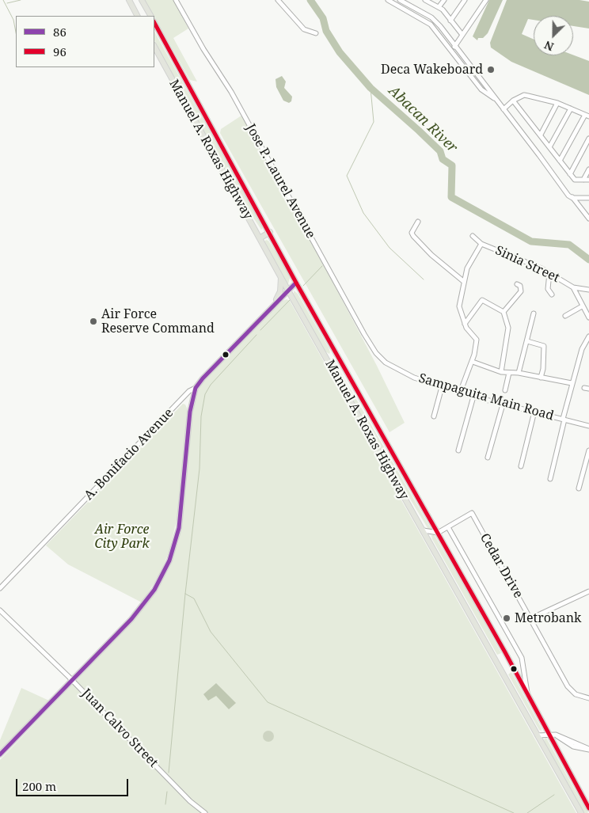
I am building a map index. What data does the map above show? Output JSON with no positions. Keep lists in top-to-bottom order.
{
  "streets": {
    "main road": ["Manuel A. Roxas Highway", "A. Bonifacio Avenue"],
    "street": [
      "Jose P. Laurel Avenue",
      "Sinia Street",
      "Sampaguita Main Road",
      "Cedar Drive",
      "Juan Calvo Street"
    ]
  },
  "crossings": [
    ["Manuel A. Roxas Highway", "A. Bonifacio Avenue"],
    ["Jose P. Laurel Avenue", "Sampaguita Main Road"]
  ],
  "water": ["Abacan River"],
  "parks": ["Air Force City Park"],
  "places": ["Deca Wakeboard", "Air Force Reserve Command", "Metrobank"],
  "lines": ["transit line 96", "transit line 86"],
  "legend": ["86", "96"],
  "scale_bar": "200 m",
  "north": "bottom left"
}
